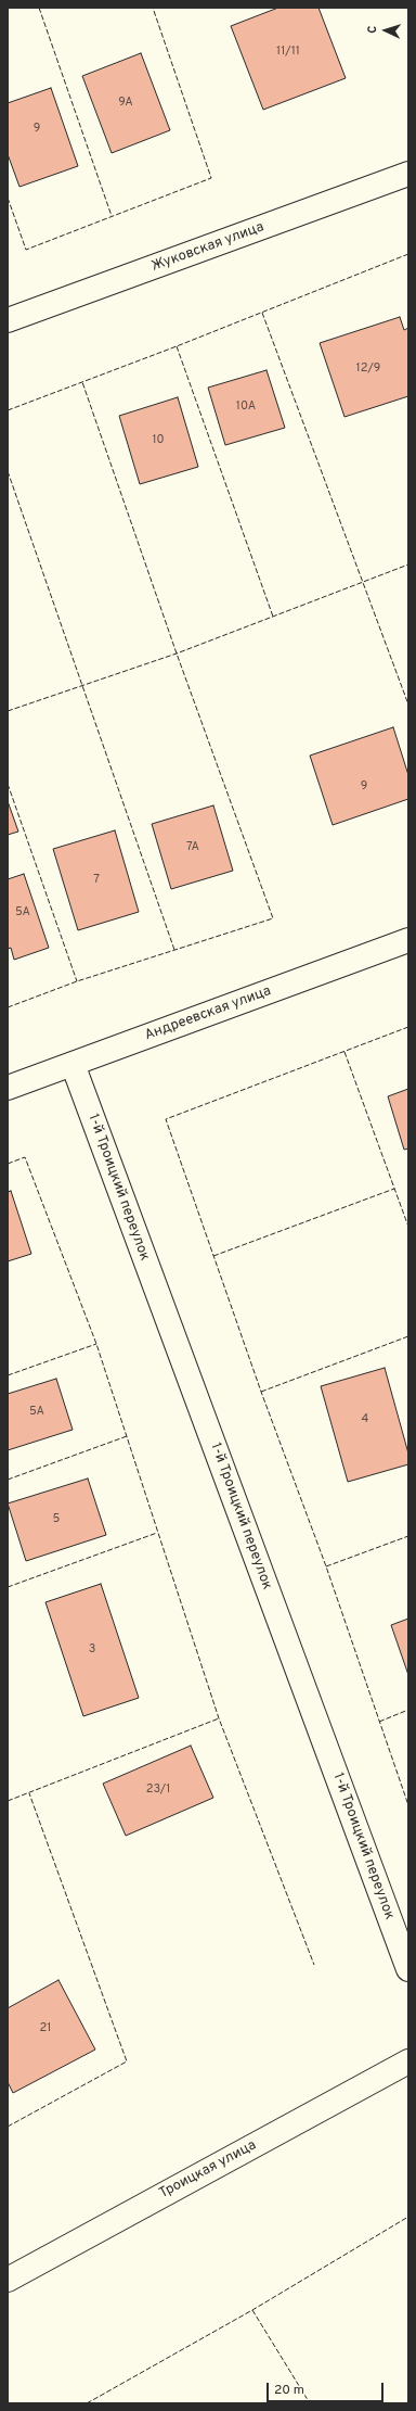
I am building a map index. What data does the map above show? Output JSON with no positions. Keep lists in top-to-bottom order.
{
  "streets": {
    "street": [
      "Жуковская улица",
      "Андреевская улица",
      "1-й Троицкий переулок",
      "Троицкая улица"
    ]
  },
  "crossings": [
    ["Андреевская улица", "1-й Троицкий переулок"]
  ],
  "house_numbers": [
    "11/11",
    "9А",
    "9",
    "12/9",
    "10А",
    "10",
    "9",
    "7А",
    "7",
    "5А",
    "5А",
    "4",
    "5",
    "3",
    "23/1",
    "21"
  ],
  "scale_bar": "20 m",
  "north": "left"
}
